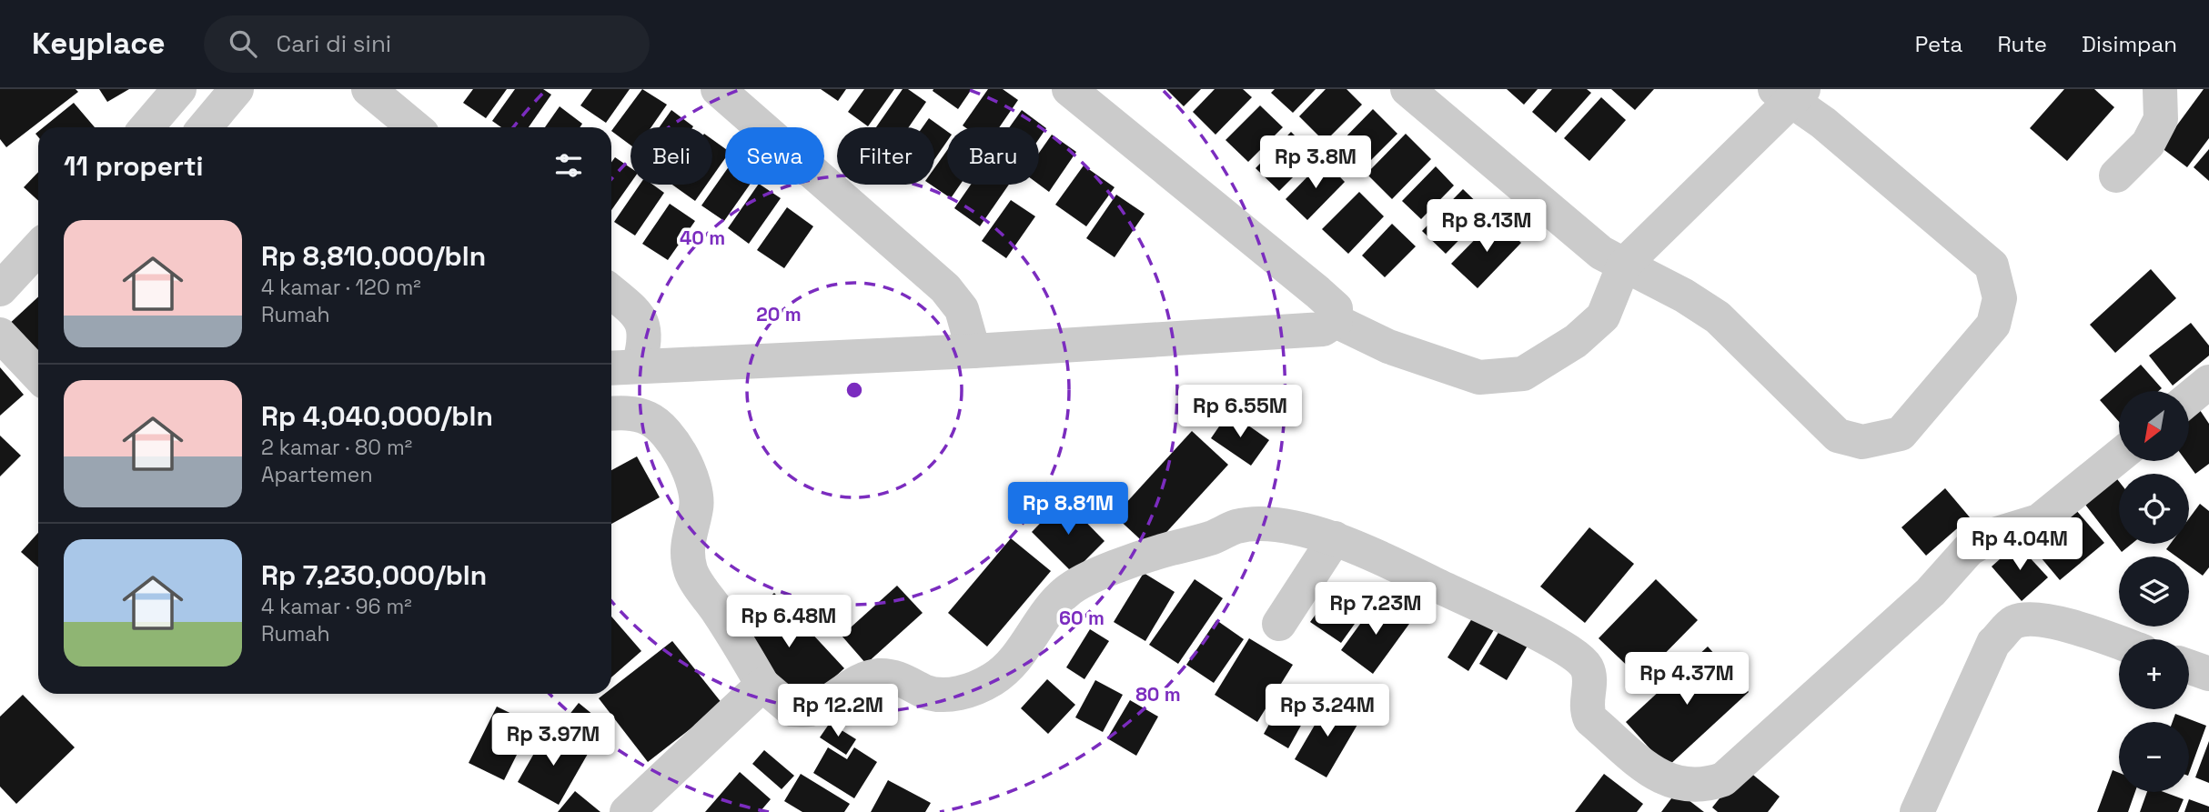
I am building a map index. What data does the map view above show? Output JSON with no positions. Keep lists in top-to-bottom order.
{
  "north": "bottom left",
  "page": {
    "header": "Keyplace",
    "search": "Cari di sini",
    "nav": ["Peta", "Rute", "Disimpan"],
    "chip": [
      "Beli",
      "Sewa",
      "Filter",
      "Baru"
    ],
    "heading": "11 properti",
    "price": [
      "Rp 3.8M",
      "Rp 8.13M",
      "Rp 6.55M",
      "Rp 8.81M",
      "Rp 4.04M",
      "Rp 7.23M",
      "Rp 6.48M",
      "Rp 4.37M",
      "Rp 12.2M",
      "Rp 3.24M",
      "Rp 3.97M"
    ],
    "list": [
      {
        "name": "Rp 8,810,000/bln",
        "note": "4 kamar · 120 m² · Rumah"
      },
      {
        "name": "Rp 4,040,000/bln",
        "note": "2 kamar · 80 m² · Apartemen"
      },
      {
        "name": "Rp 7,230,000/bln",
        "note": "4 kamar · 96 m² · Rumah"
      }
    ],
    "map_buttons": ["+", "−"]
  },
  "rings": [
    "40 m",
    "20 m",
    "60 m",
    "80 m"
  ]
}
